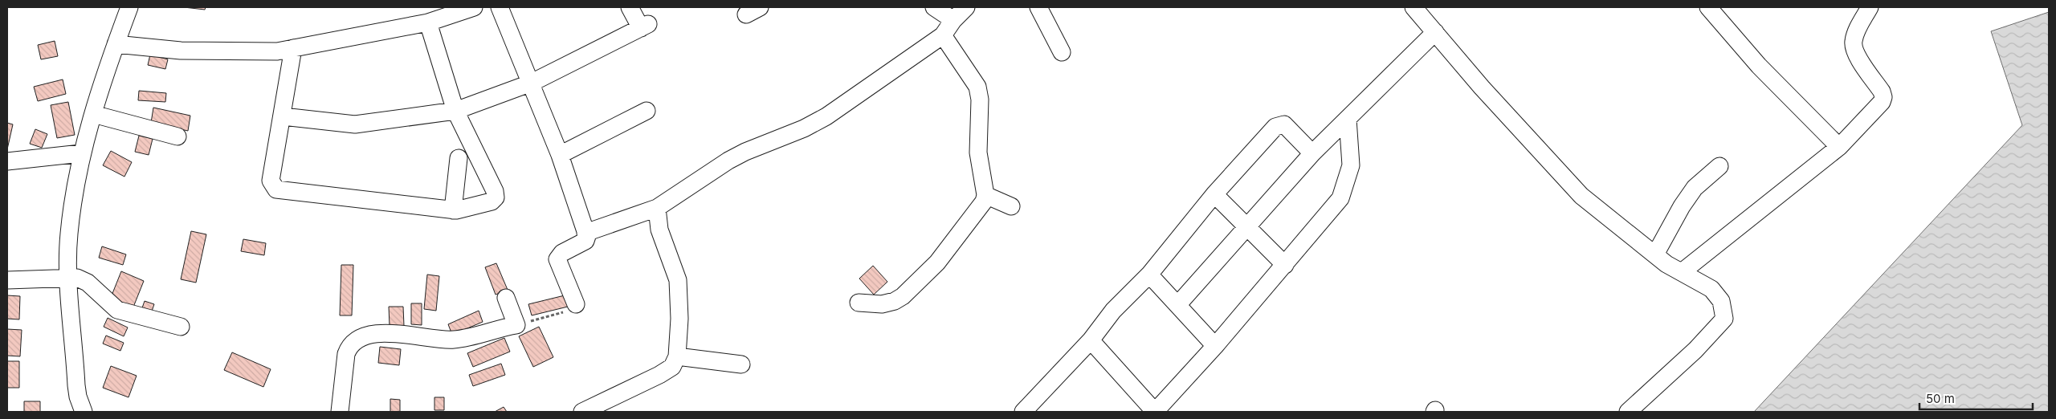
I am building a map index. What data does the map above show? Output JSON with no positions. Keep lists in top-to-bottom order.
{
  "scale_bar": "50 m"
}
